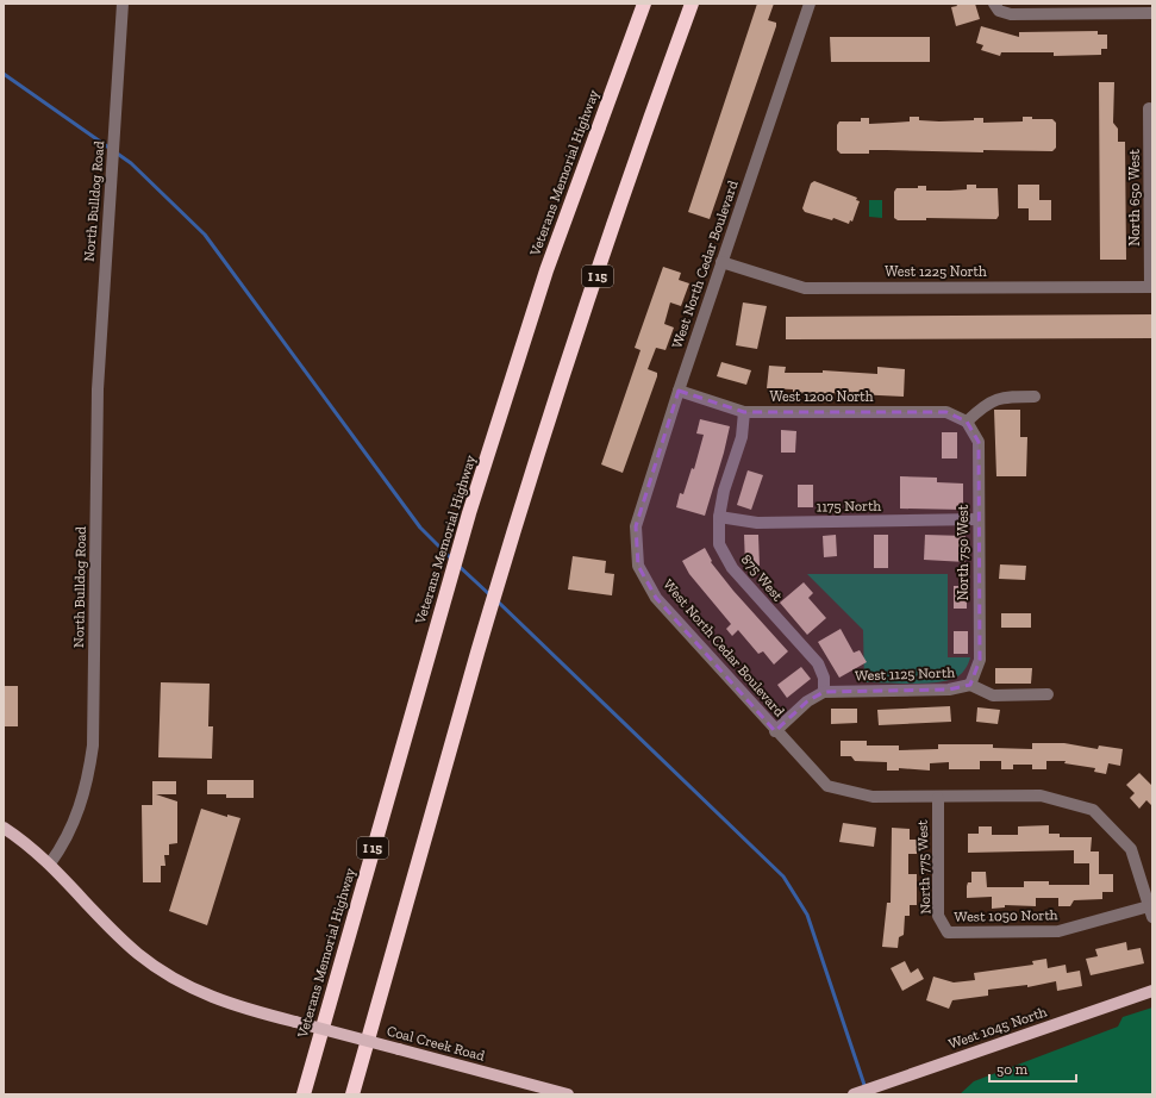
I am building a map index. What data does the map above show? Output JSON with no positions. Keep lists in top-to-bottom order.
{
  "streets": {
    "highway": ["Veterans Memorial Highway", "I 15"],
    "main road": ["West 1045 North", "Coal Creek Road"],
    "street": [
      "North 650 West",
      "North Bulldog Road",
      "West North Cedar Boulevard",
      "West 1225 North",
      "West 1200 North",
      "1175 North",
      "North 750 West",
      "875 West",
      "West 1125 North",
      "North 775 West",
      "West 1050 North"
    ]
  },
  "crossings": [
    ["North 650 West", "West 1225 North"],
    ["North Bulldog Road", "Coal Creek Road"],
    ["West North Cedar Boulevard", "West 1225 North"],
    ["West North Cedar Boulevard", "West 1200 North"],
    ["West North Cedar Boulevard", "North 775 West"],
    ["West North Cedar Boulevard", "West 1050 North"],
    ["West 1200 North", "North 750 West"],
    ["West 1200 North", "875 West"],
    ["1175 North", "North 750 West"],
    ["1175 North", "875 West"],
    ["North 750 West", "West 1125 North"],
    ["875 West", "West 1125 North"],
    ["North 775 West", "West 1050 North"]
  ],
  "scale_bar": "50 m"
}
